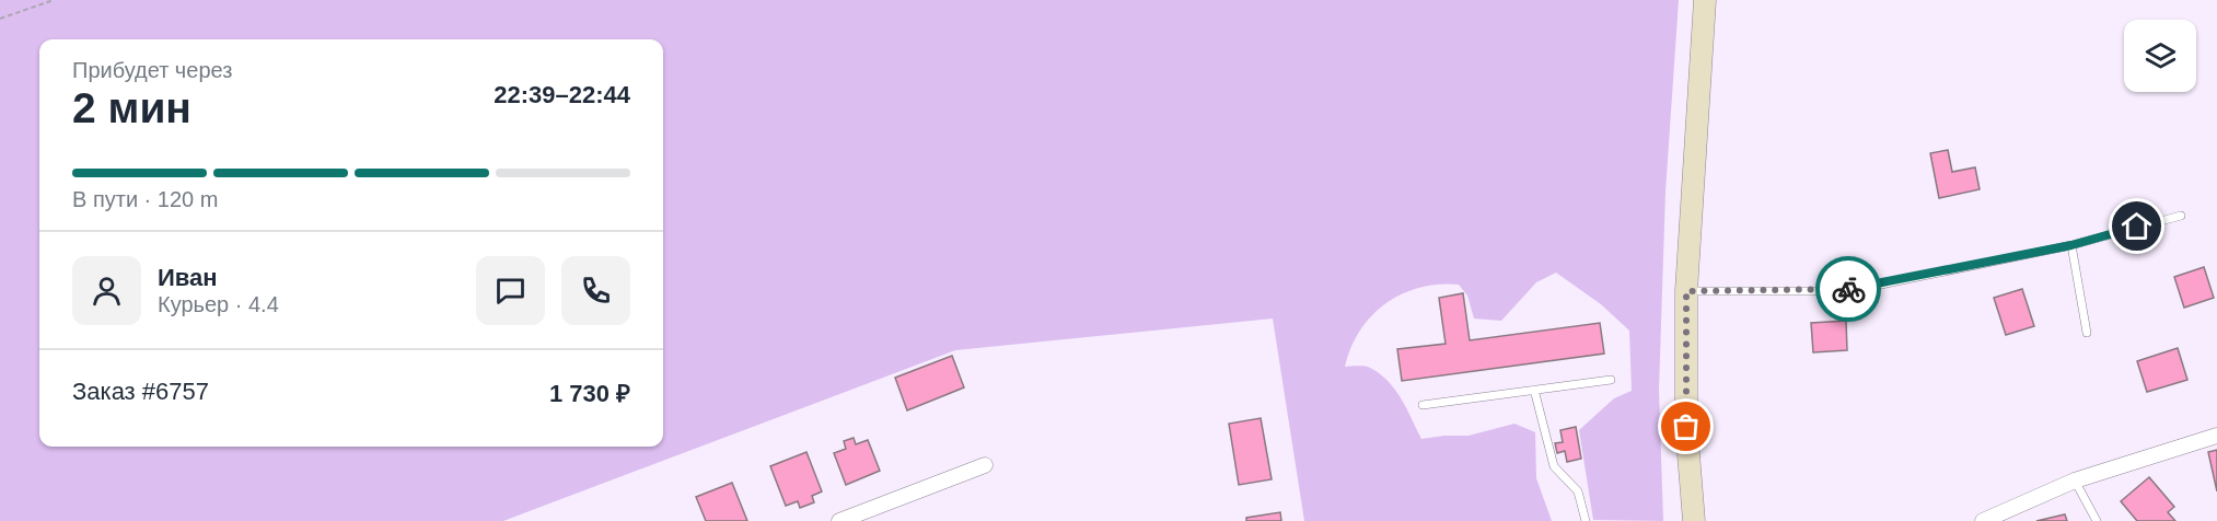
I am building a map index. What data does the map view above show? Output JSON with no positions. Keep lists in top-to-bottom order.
{
  "page": {
    "heading": ["2 мин", "Прибудет через", "22:39–22:44"],
    "panel": [
      "Иван",
      "Курьер · 4.4",
      "Заказ #6757",
      "1 730 ₽"
    ],
    "bar": "В пути · 120 m"
  }
}
